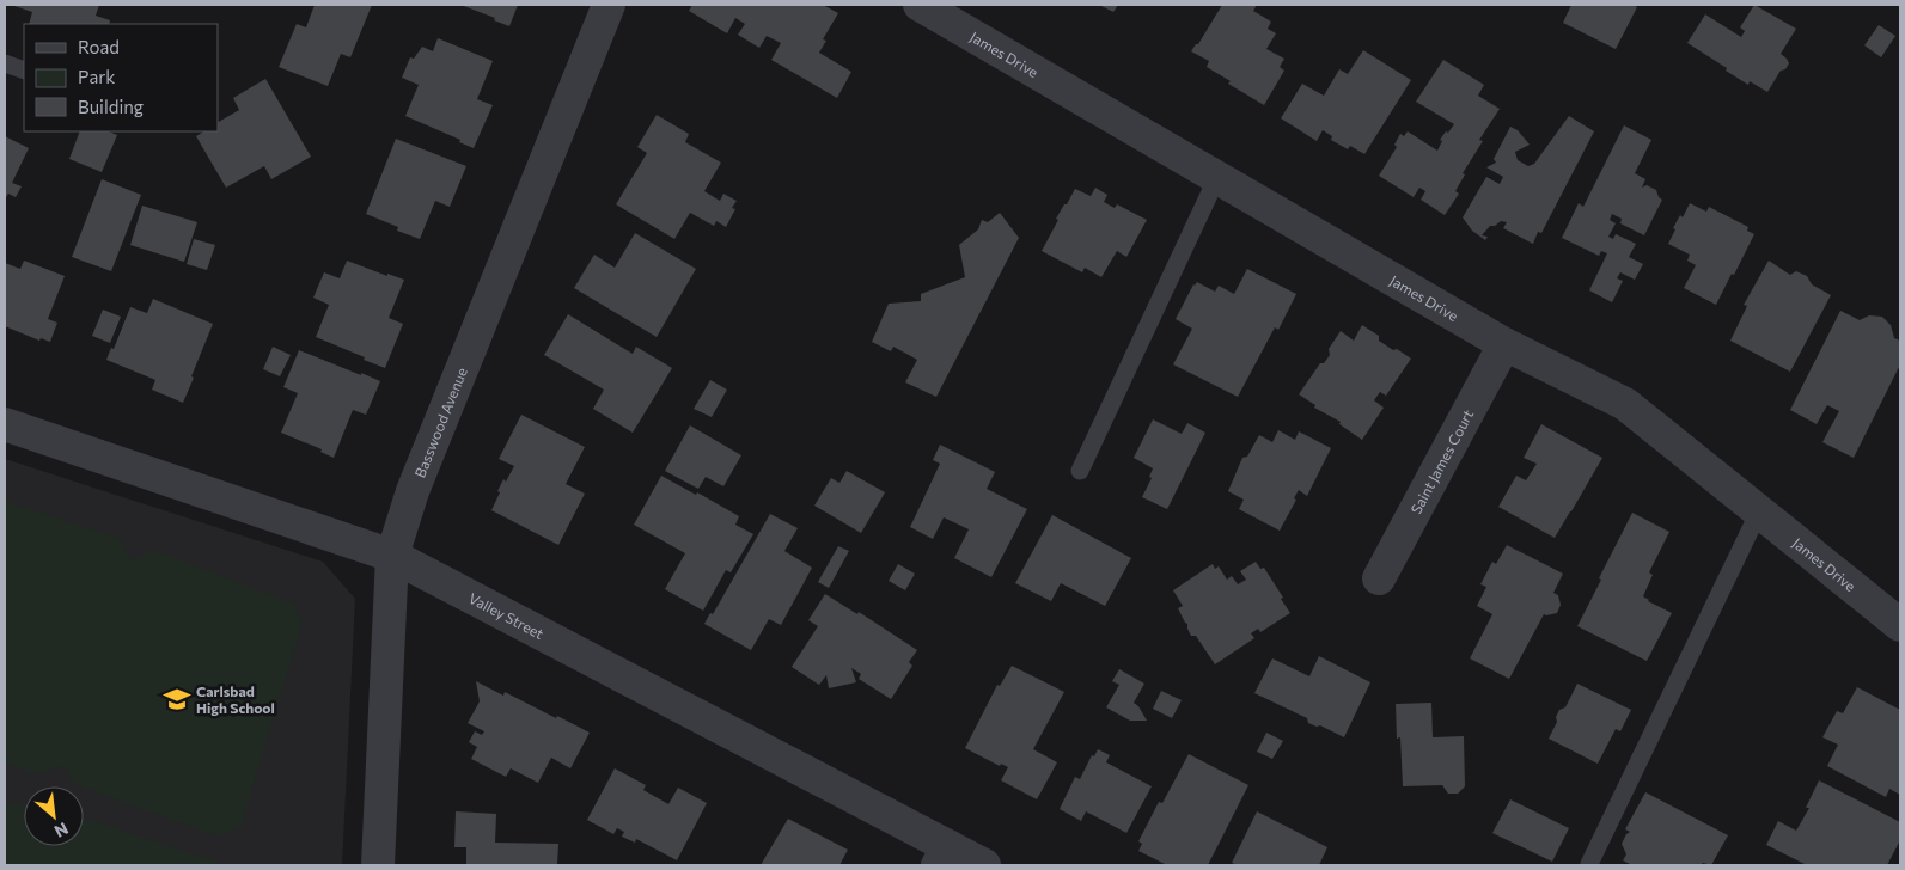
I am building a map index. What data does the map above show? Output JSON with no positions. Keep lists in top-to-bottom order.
{
  "streets": {
    "street": [
      "James Drive",
      "Basswood Avenue",
      "Saint James Court",
      "Valley Street"
    ]
  },
  "crossings": [
    ["James Drive", "Saint James Court"],
    ["Basswood Avenue", "Valley Street"]
  ],
  "places": {
    "school or university": ["Carlsbad High School"]
  },
  "legend": ["Road", "Park", "Building"],
  "north": "bottom right"
}
